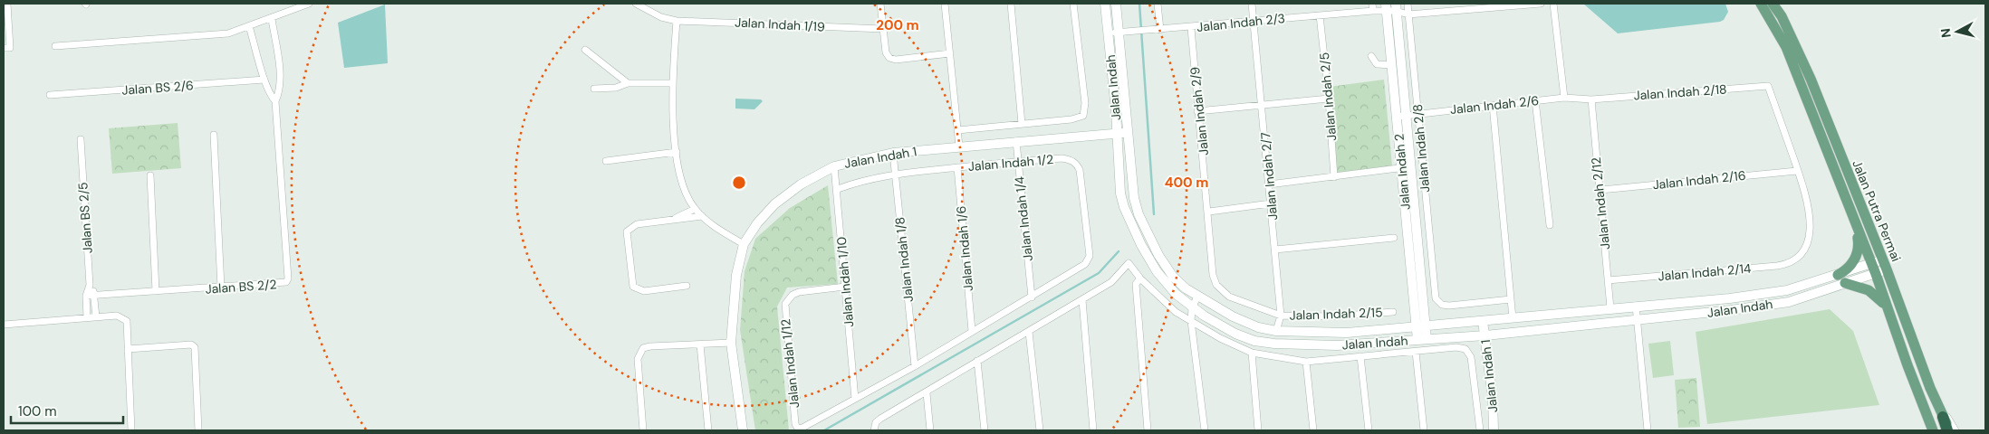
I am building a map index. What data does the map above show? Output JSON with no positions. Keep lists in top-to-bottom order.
{
  "streets": {
    "main road": ["Jalan Putra Permai"],
    "street": [
      "Jalan Indah 2/3",
      "Jalan Indah 1/19",
      "Jalan BS 2/6",
      "Jalan Indah",
      "Jalan Indah 2/18",
      "Jalan Indah 2/5",
      "Jalan Indah 2/6",
      "Jalan Indah 2/9",
      "Jalan Indah 2/8",
      "Jalan Indah 1",
      "Jalan Indah 1/2",
      "Jalan Indah 2",
      "Jalan Indah 2/7",
      "Jalan Indah 2/16",
      "Jalan Indah 2/12",
      "Jalan BS 2/5",
      "Jalan Indah 1/4",
      "Jalan Indah 1/6",
      "Jalan Indah 1/8",
      "Jalan Indah 2/14",
      "Jalan Indah 1/10",
      "Jalan BS 2/2",
      "Jalan Indah 2/15",
      "Jalan Indah 1/12"
    ]
  },
  "crossings": [
    ["Jalan Indah 2/3", "Jalan Indah"],
    ["Jalan Indah 2/3", "Jalan Indah 2/5"],
    ["Jalan Indah 2/3", "Jalan Indah 2/9"],
    ["Jalan Indah 2/3", "Jalan Indah 2/8"],
    ["Jalan Indah 2/3", "Jalan Indah 2"],
    ["Jalan Indah 2/3", "Jalan Indah 2/7"],
    ["Jalan Indah", "Jalan Indah 1"],
    ["Jalan Indah", "Jalan Indah 2"],
    ["Jalan Indah", "Jalan Indah 2/7"],
    ["Jalan Indah", "Jalan Indah 2/12"],
    ["Jalan Indah", "Jalan Putra Permai"],
    ["Jalan Indah 2/18", "Jalan Indah 2/6"],
    ["Jalan Indah 2/18", "Jalan Indah 2/16"],
    ["Jalan Indah 2/18", "Jalan Indah 2/12"],
    ["Jalan Indah 2/18", "Jalan Indah 2/14"],
    ["Jalan Indah 2/6", "Jalan Indah 2/8"],
    ["Jalan Indah 2/6", "Jalan Indah 2"],
    ["Jalan Indah 2/6", "Jalan Indah 2/12"],
    ["Jalan Indah 2/9", "Jalan Indah 2/15"],
    ["Jalan Indah 1", "Jalan Indah 1/4"],
    ["Jalan Indah 1", "Jalan Indah 1/8"],
    ["Jalan Indah 1", "Jalan Indah 1/10"],
    ["Jalan Indah 1/2", "Jalan Indah 1/4"],
    ["Jalan Indah 1/2", "Jalan Indah 1/6"],
    ["Jalan Indah 1/2", "Jalan Indah 1/8"],
    ["Jalan Indah 1/2", "Jalan Indah 1/10"],
    ["Jalan Indah 2/7", "Jalan Indah 2/15"],
    ["Jalan Indah 2/16", "Jalan Indah 2/12"],
    ["Jalan Indah 2/16", "Jalan Indah 2/14"],
    ["Jalan Indah 2/12", "Jalan Indah 2/14"],
    ["Jalan BS 2/5", "Jalan BS 2/2"],
    ["Jalan Indah 1/10", "Jalan Indah 1/12"]
  ],
  "scale_bar": "100 m",
  "north": "left",
  "rings": ["200 m", "400 m"]
}
